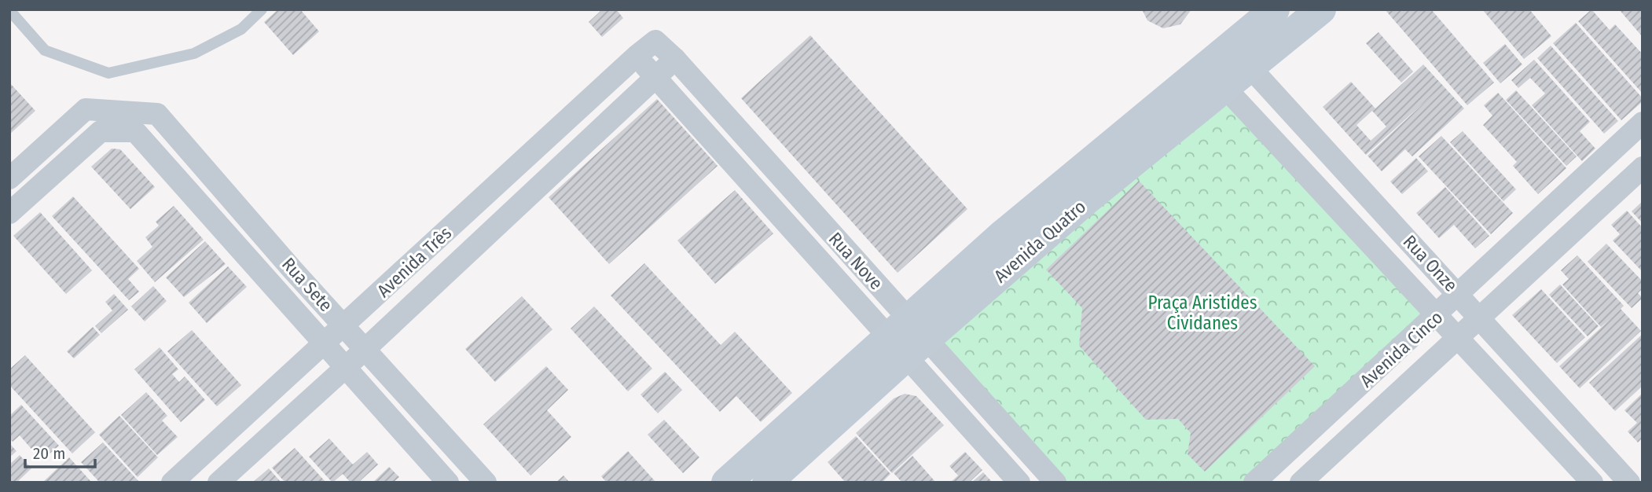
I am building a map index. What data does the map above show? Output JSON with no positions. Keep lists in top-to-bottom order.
{
  "streets": {
    "main road": ["Avenida Quatro"],
    "street": [
      "Rua Nove",
      "Avenida Três",
      "Rua Onze",
      "Rua Sete",
      "Avenida Cinco"
    ]
  },
  "crossings": [
    ["Avenida Quatro", "Rua Nove"],
    ["Avenida Quatro", "Rua Onze"],
    ["Rua Nove", "Avenida Três"],
    ["Avenida Três", "Rua Sete"],
    ["Rua Onze", "Avenida Cinco"]
  ],
  "parks": ["Praça Aristides Cividanes"],
  "scale_bar": "20 m"
}
